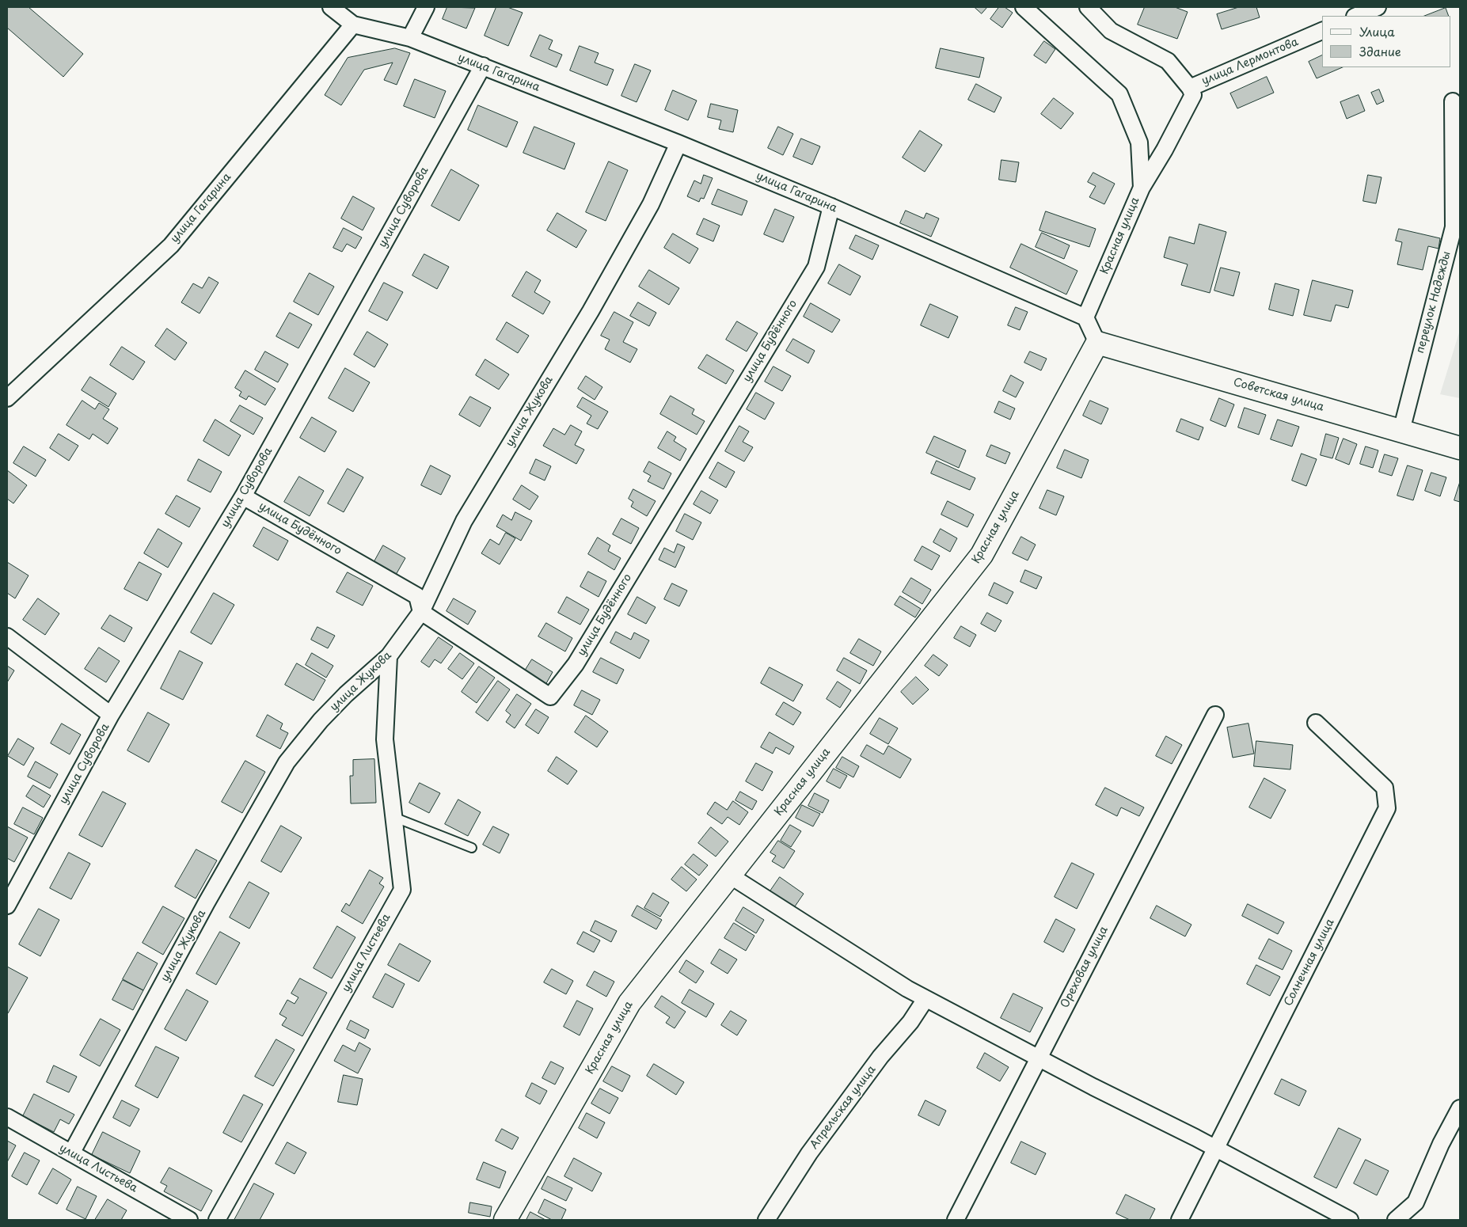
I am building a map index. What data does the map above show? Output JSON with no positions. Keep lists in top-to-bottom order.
{
  "streets": {
    "main road": ["Красная улица", "Советская улица"],
    "street": [
      "улица Лермонтова",
      "улица Гагарина",
      "улица Суворова",
      "переулок Надежды",
      "улица Будённого",
      "улица Жукова",
      "улица Листьева",
      "Солнечная улица",
      "Ореховая улица",
      "Апрельская улица"
    ]
  },
  "crossings": [
    ["улица Гагарина", "улица Суворова"],
    ["улица Гагарина", "Красная улица"],
    ["улица Гагарина", "улица Будённого"],
    ["улица Гагарина", "улица Жукова"],
    ["улица Суворова", "улица Будённого"],
    ["Красная улица", "Советская улица"],
    ["переулок Надежды", "Советская улица"],
    ["улица Будённого", "улица Жукова"],
    ["улица Жукова", "улица Листьева"]
  ],
  "legend": ["Улица", "Здание"]
}
